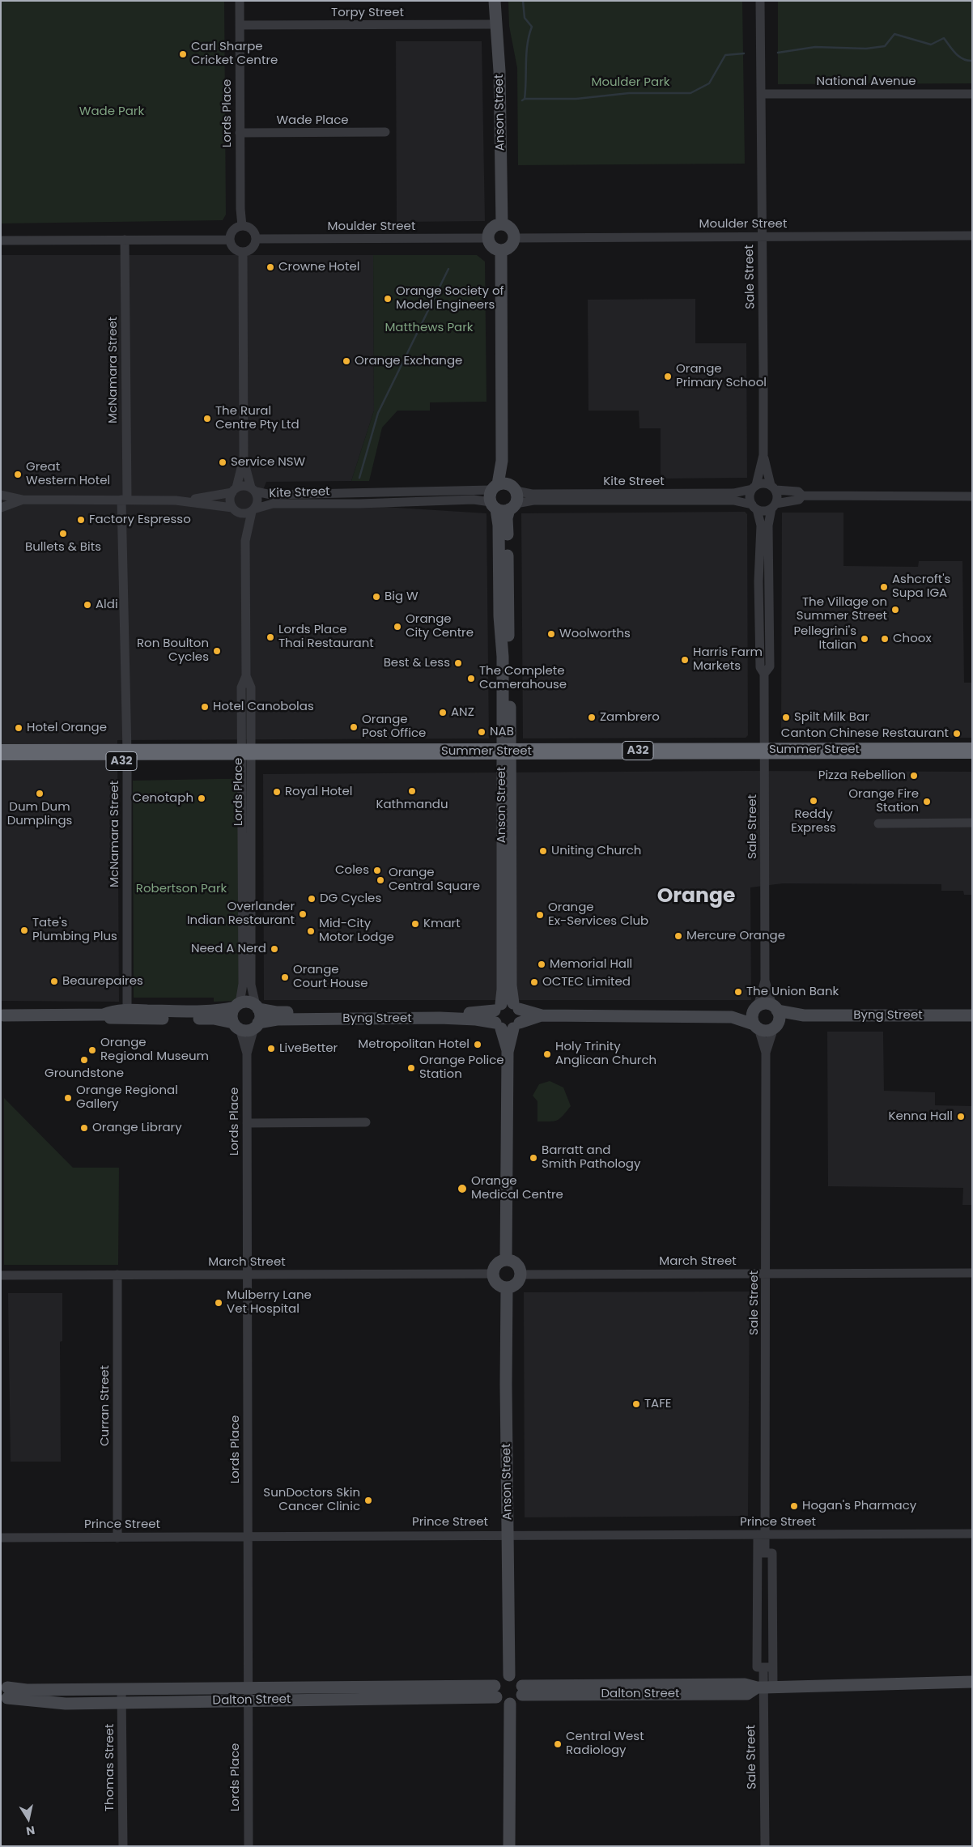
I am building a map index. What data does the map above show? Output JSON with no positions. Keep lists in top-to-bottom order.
{
  "streets": {
    "highway": ["Summer Street", "A32"],
    "street": [
      "Torpy Street",
      "National Avenue",
      "Anson Street",
      "Lords Place",
      "Wade Place",
      "Moulder Street",
      "Sale Street",
      "McNamara Street",
      "Kite Street",
      "Byng Street",
      "March Street",
      "Curran Street",
      "Prince Street",
      "Dalton Street",
      "Thomas Street"
    ]
  },
  "crossings": [
    ["Torpy Street", "Anson Street"],
    ["Torpy Street", "Lords Place"],
    ["National Avenue", "Sale Street"],
    ["Anson Street", "Moulder Street"],
    ["Anson Street", "Kite Street"],
    ["Anson Street", "Summer Street"],
    ["Anson Street", "Byng Street"],
    ["Anson Street", "March Street"],
    ["Anson Street", "Prince Street"],
    ["Anson Street", "Dalton Street"],
    ["Lords Place", "Wade Place"],
    ["Lords Place", "Moulder Street"],
    ["Lords Place", "Kite Street"],
    ["Lords Place", "Summer Street"],
    ["Lords Place", "Byng Street"],
    ["Lords Place", "March Street"],
    ["Lords Place", "Prince Street"],
    ["Lords Place", "Dalton Street"],
    ["Moulder Street", "Sale Street"],
    ["Sale Street", "Kite Street"],
    ["Sale Street", "Summer Street"],
    ["Sale Street", "Byng Street"],
    ["Sale Street", "March Street"],
    ["Sale Street", "Prince Street"],
    ["Sale Street", "Dalton Street"],
    ["McNamara Street", "Summer Street"],
    ["March Street", "Curran Street"],
    ["Curran Street", "Prince Street"],
    ["Dalton Street", "Thomas Street"]
  ],
  "districts": ["Orange"],
  "parks": [
    "Moulder Park",
    "Wade Park",
    "Matthews Park",
    "Robertson Park"
  ],
  "places": [
    "Carl Sharpe Cricket Centre",
    "Crowne Hotel",
    "Orange Society of Model Engineers",
    "Orange Exchange",
    "Orange Primary School",
    "The Rural Centre Pty Ltd",
    "Service NSW",
    "Great Western Hotel",
    "Factory Espresso",
    "Bullets & Bits",
    "Ashcroft's Supa IGA",
    "Big W",
    "Aldi",
    "The Village on Summer Street",
    "Orange City Centre",
    "Woolworths",
    "Lords Place Thai Restaurant",
    "Pellegrini's Italian",
    "Choox",
    "Ron Boulton Cycles",
    "Harris Farm Markets",
    "Best & Less",
    "The Complete Camerahouse",
    "Hotel Canobolas",
    "ANZ",
    "Zambrero",
    "Spilt Milk Bar",
    "Orange Post Office",
    "Hotel Orange",
    "NAB",
    "Canton Chinese Restaurant",
    "Pizza Rebellion",
    "Kathmandu",
    "Royal Hotel",
    "Dum Dum Dumplings",
    "Cenotaph",
    "Reddy Express",
    "Orange Fire Station",
    "Uniting Church",
    "Coles",
    "Orange Central Square",
    "DG Cycles",
    "Overlander Indian Restaurant",
    "Orange Ex-Services Club",
    "Kmart",
    "Tate's Plumbing Plus",
    "Mid-City Motor Lodge",
    "Mercure Orange",
    "Need A Nerd",
    "Memorial Hall",
    "Orange Court House",
    "Beaurepaires",
    "OCTEC Limited",
    "The Union Bank",
    "Metropolitan Hotel",
    "LiveBetter",
    "Orange Regional Museum",
    "Holy Trinity Anglican Church",
    "Groundstone",
    "Orange Police Station",
    "Orange Regional Gallery",
    "Kenna Hall",
    "Orange Library",
    "Barratt and Smith Pathology",
    "Orange Medical Centre",
    "Mulberry Lane Vet Hospital",
    "TAFE",
    "SunDoctors Skin Cancer Clinic",
    "Hogan's Pharmacy",
    "Central West Radiology"
  ],
  "north": "bottom"
}
